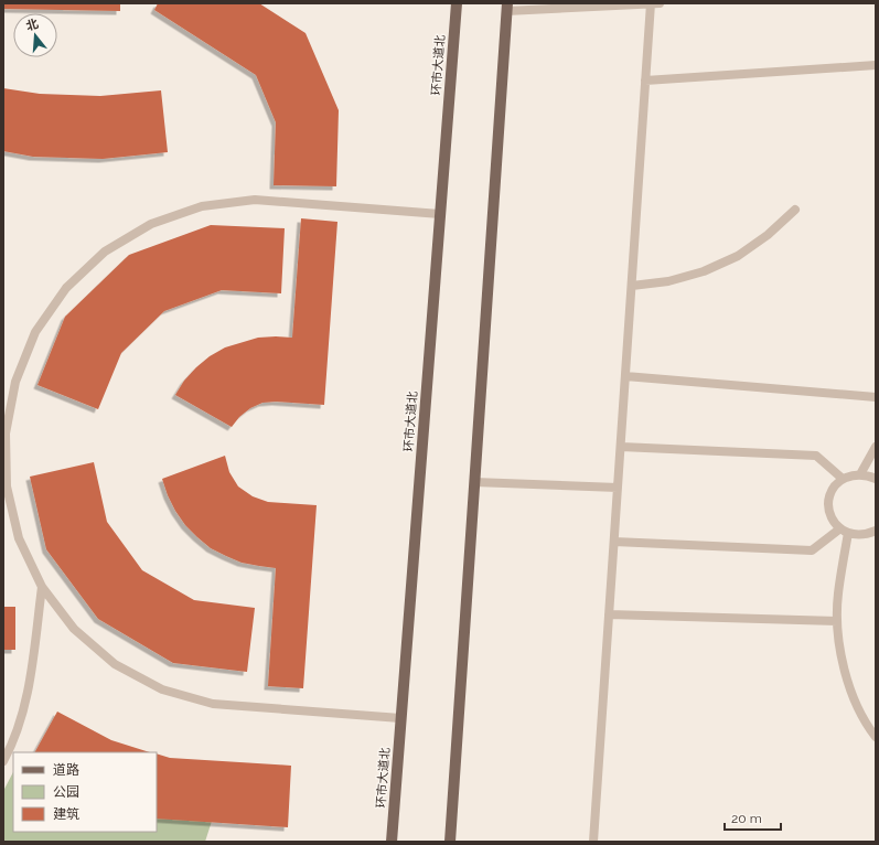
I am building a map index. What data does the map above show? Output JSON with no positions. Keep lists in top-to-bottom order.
{
  "streets": {
    "main road": ["环市大道北"]
  },
  "legend": ["道路", "公园", "建筑"],
  "scale_bar": "20 m",
  "north": "top"
}
